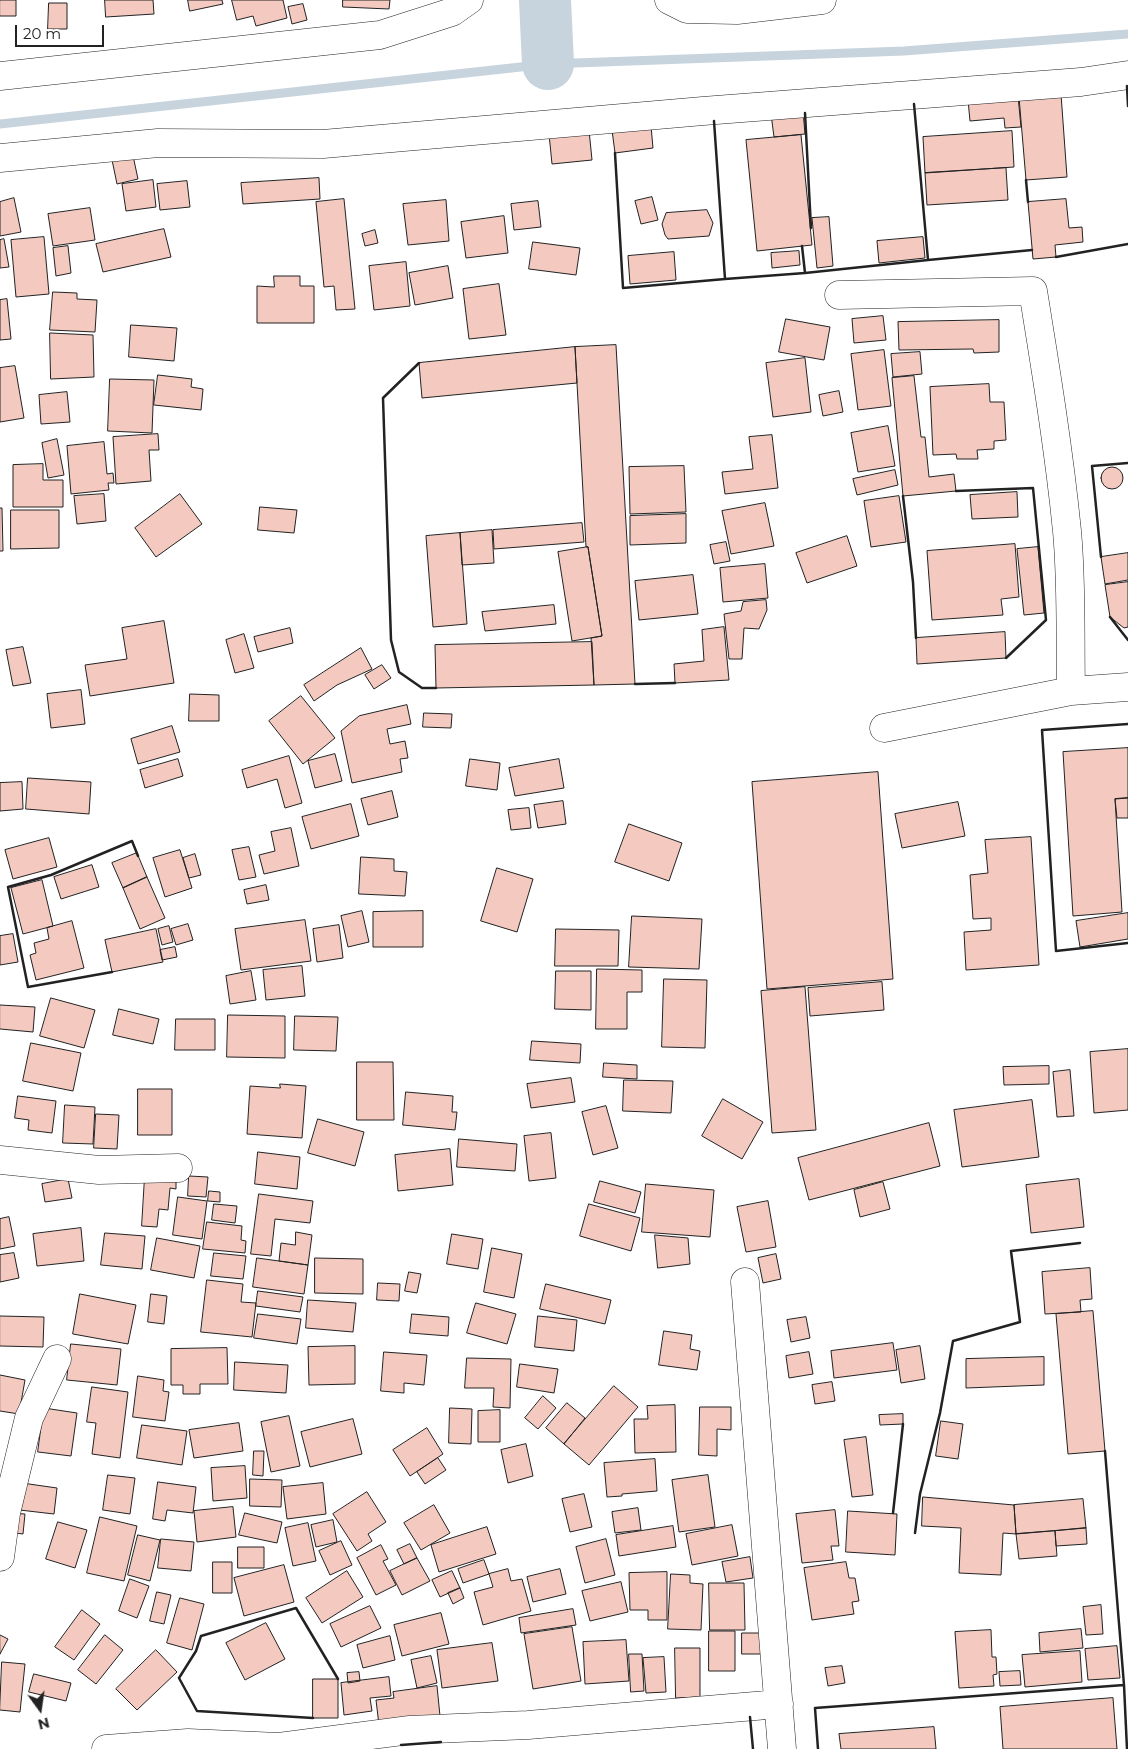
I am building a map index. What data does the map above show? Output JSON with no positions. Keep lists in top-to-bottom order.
{
  "scale_bar": "20 m",
  "north": "bottom"
}
